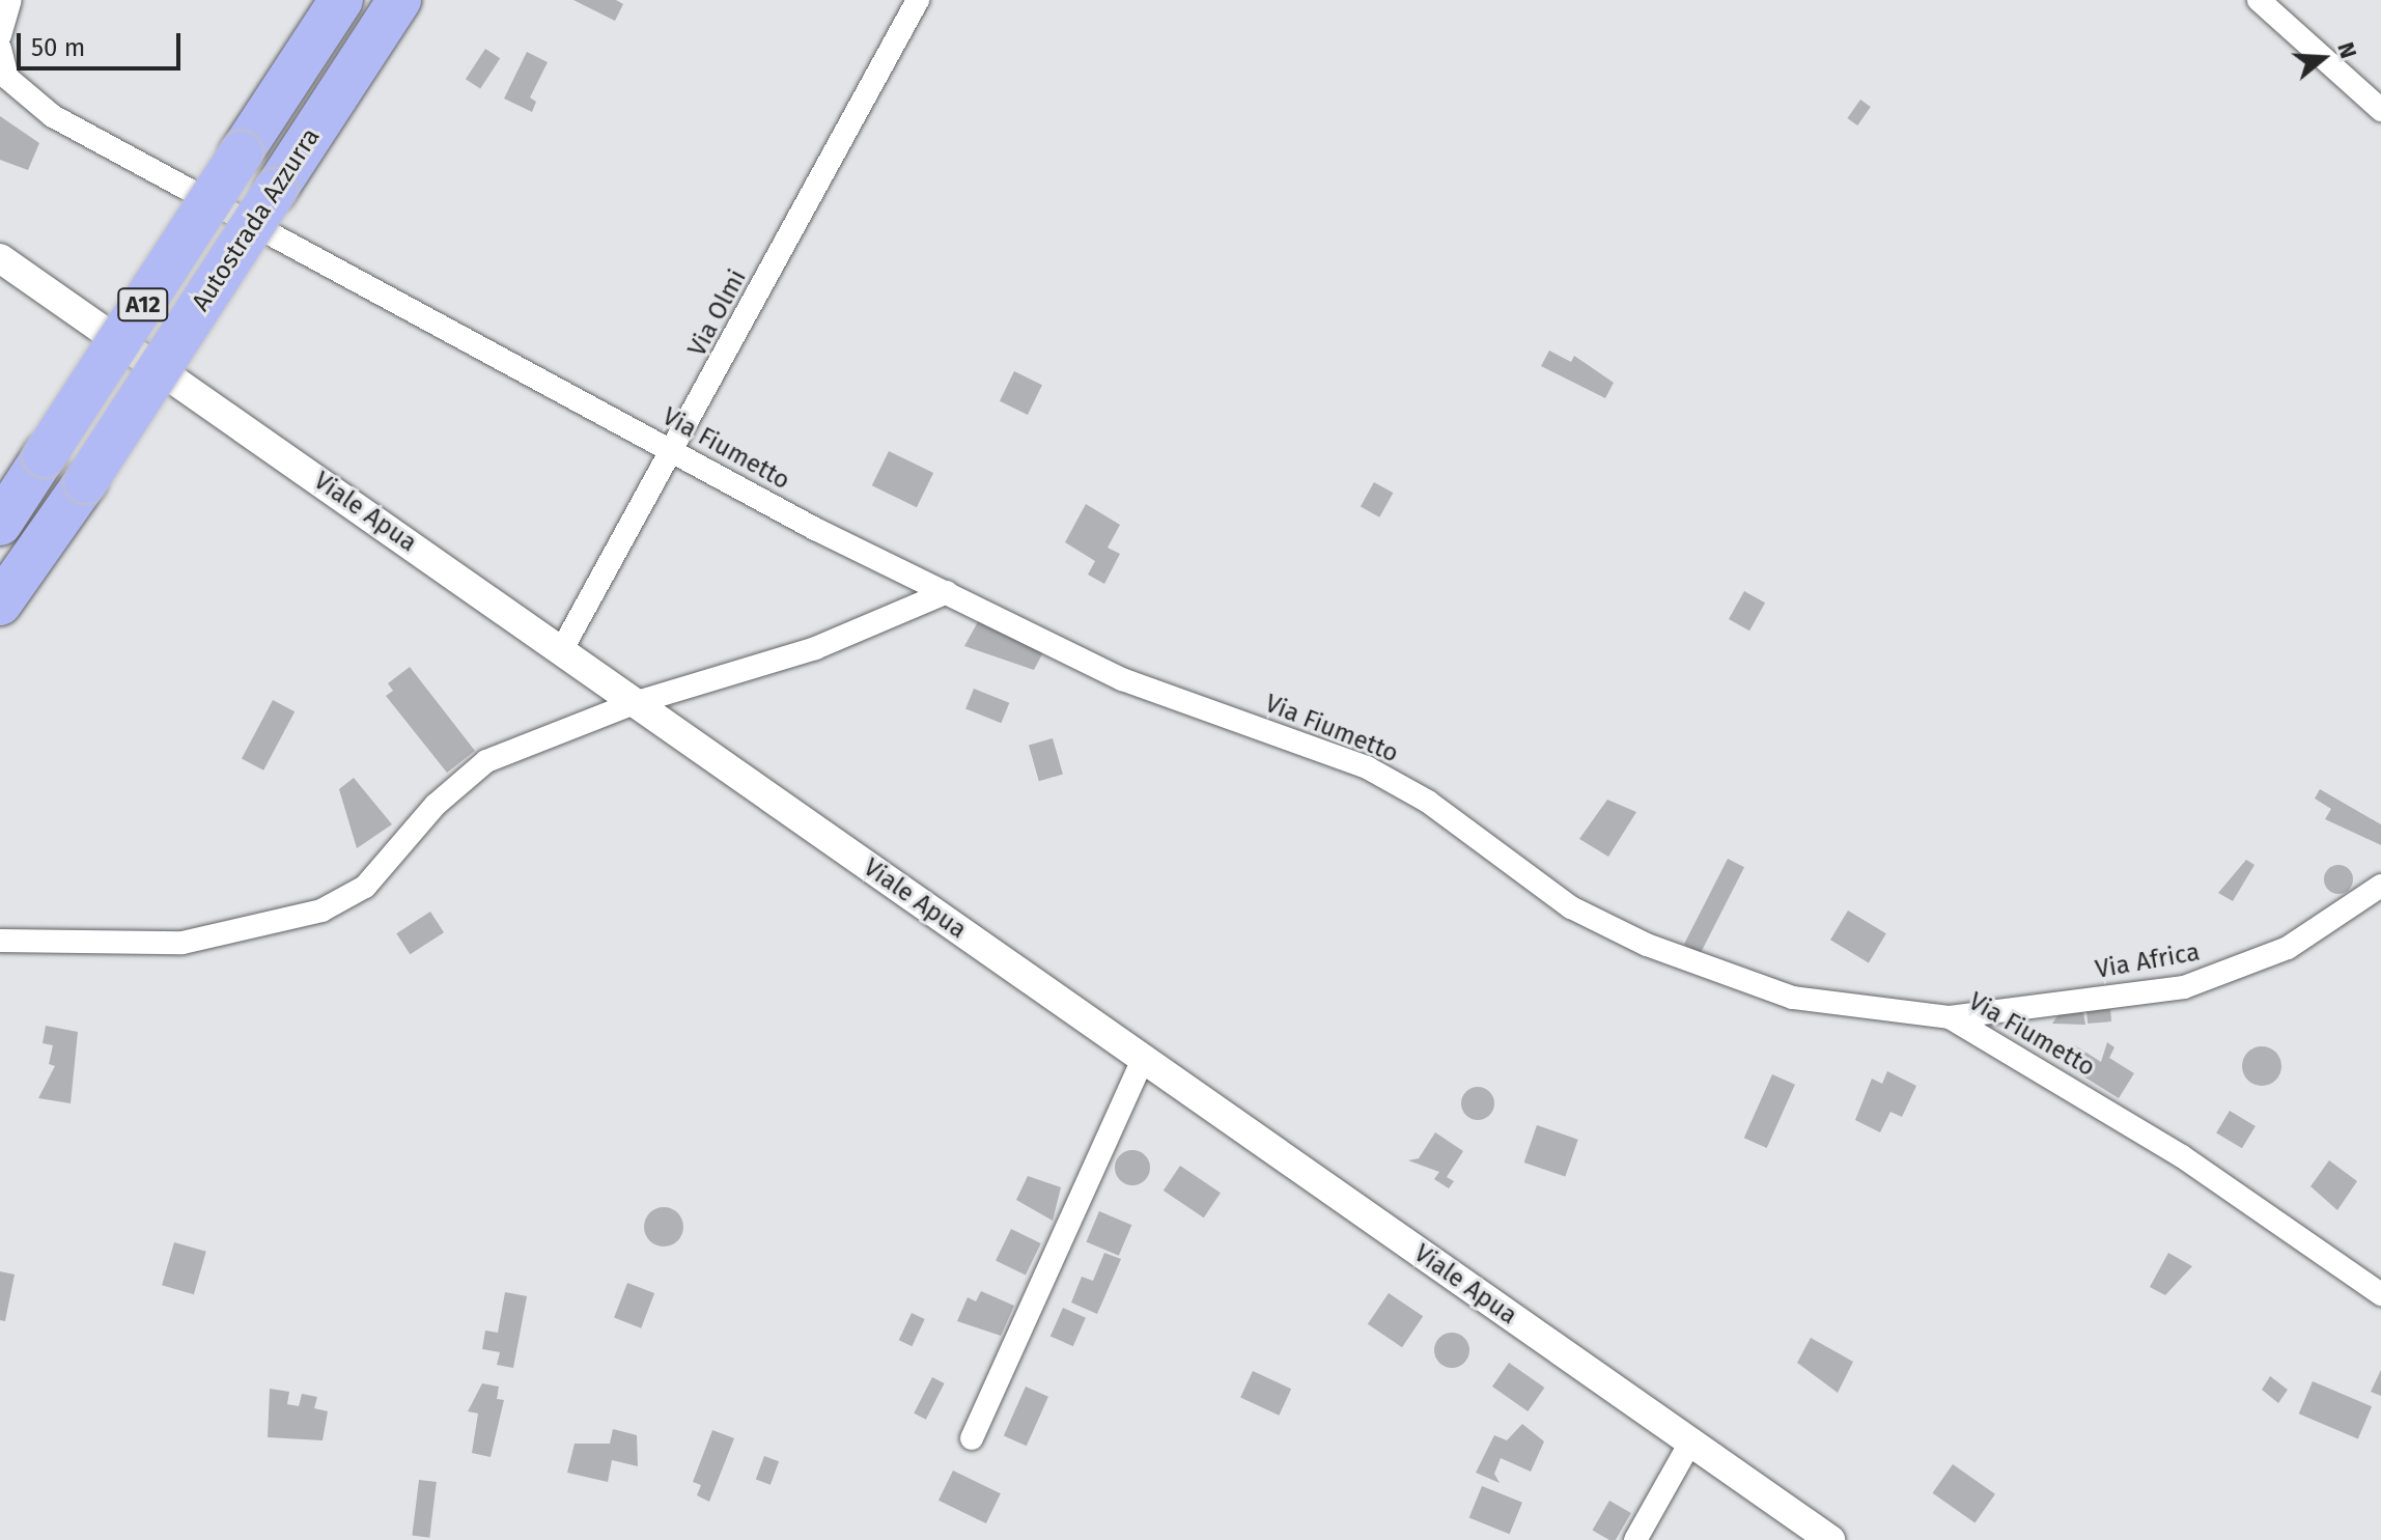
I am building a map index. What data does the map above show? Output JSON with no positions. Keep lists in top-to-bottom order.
{
  "streets": {
    "highway": ["Autostrada Azzurra", "A12"],
    "street": [
      "Via Olmi",
      "Via Fiumetto",
      "Viale Apua",
      "Via Africa"
    ]
  },
  "crossings": [
    ["Via Olmi", "Via Fiumetto"],
    ["Via Olmi", "Viale Apua"],
    ["Via Fiumetto", "Via Africa"]
  ],
  "scale_bar": "50 m",
  "north": "right"
}
